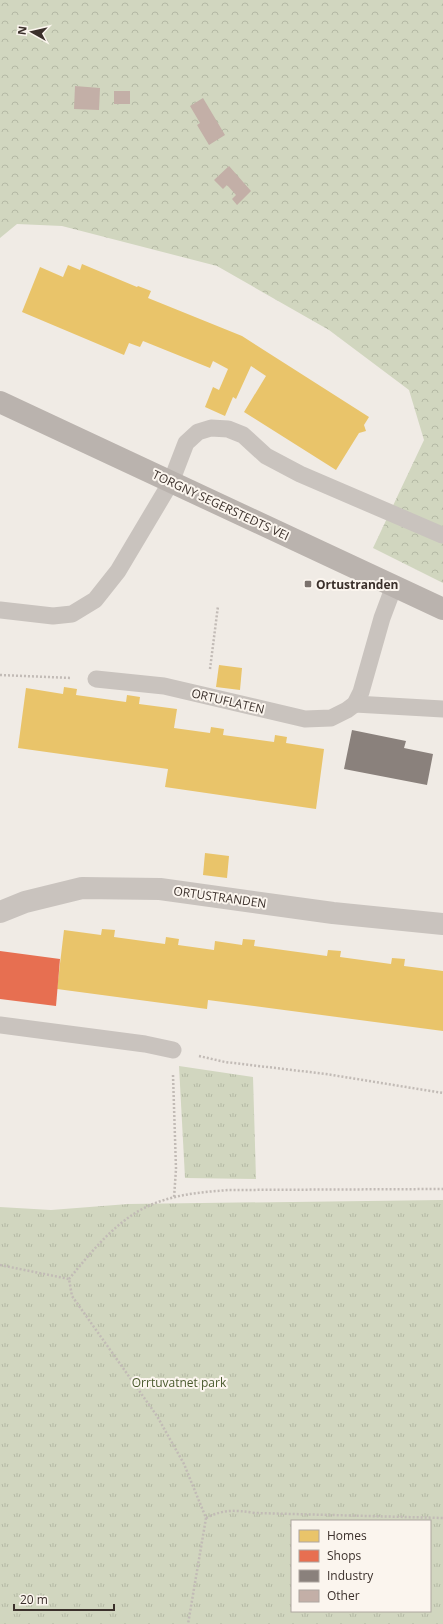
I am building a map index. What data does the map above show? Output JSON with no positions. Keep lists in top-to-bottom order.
{
  "streets": {
    "main road": ["TORGNY SEGERSTEDTS VEI"],
    "street": ["ORTUSTRANDEN"],
    "lane": ["ORTUFLATEN"]
  },
  "parks": ["Orrtuvatnet park"],
  "places": {
    "transit": ["Ortustranden"]
  },
  "legend": [
    "Homes",
    "Shops",
    "Industry",
    "Other"
  ],
  "scale_bar": "20 m",
  "north": "left"
}
